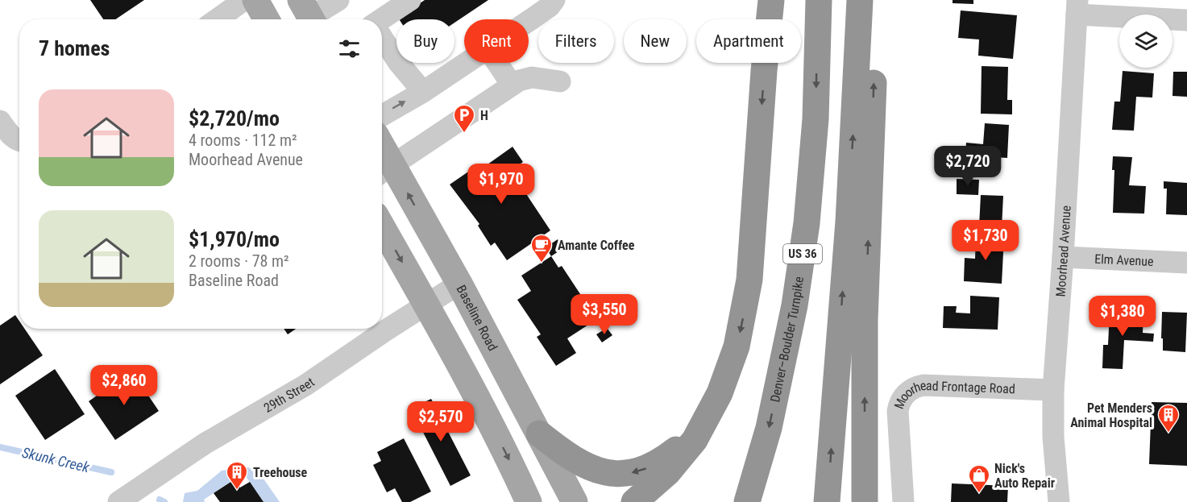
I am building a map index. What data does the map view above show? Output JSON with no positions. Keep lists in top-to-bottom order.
{
  "streets": {
    "highway": ["US 36", "Denver–Boulder Turnpike"],
    "main road": ["Baseline Road"],
    "street": [
      "Moorhead Avenue",
      "Elm Avenue",
      "29th Street",
      "Moorhead Frontage Road"
    ]
  },
  "crossings": [
    ["Moorhead Avenue", "Elm Avenue"],
    ["Moorhead Avenue", "Moorhead Frontage Road"],
    ["Baseline Road", "29th Street"]
  ],
  "water": ["Skunk Creek"],
  "places": {
    "parking": ["H"],
    "cafe": ["Amante Coffee"],
    "building": ["Pet Menders Animal Hospital", "Treehouse"],
    "shop": ["Nick's Auto Repair"]
  },
  "page": {
    "chip": [
      "Buy",
      "Rent",
      "Filters",
      "New",
      "Apartment"
    ],
    "heading": "7 homes",
    "list": [
      {
        "name": "$2,720/mo",
        "note": "4 rooms · 112 m² · Moorhead Avenue"
      },
      {
        "name": "$1,970/mo",
        "note": "2 rooms · 78 m² · Baseline Road"
      }
    ],
    "price": [
      "$2,720",
      "$1,970",
      "$1,730",
      "$3,550",
      "$1,380",
      "$2,860",
      "$2,570"
    ]
  }
}
